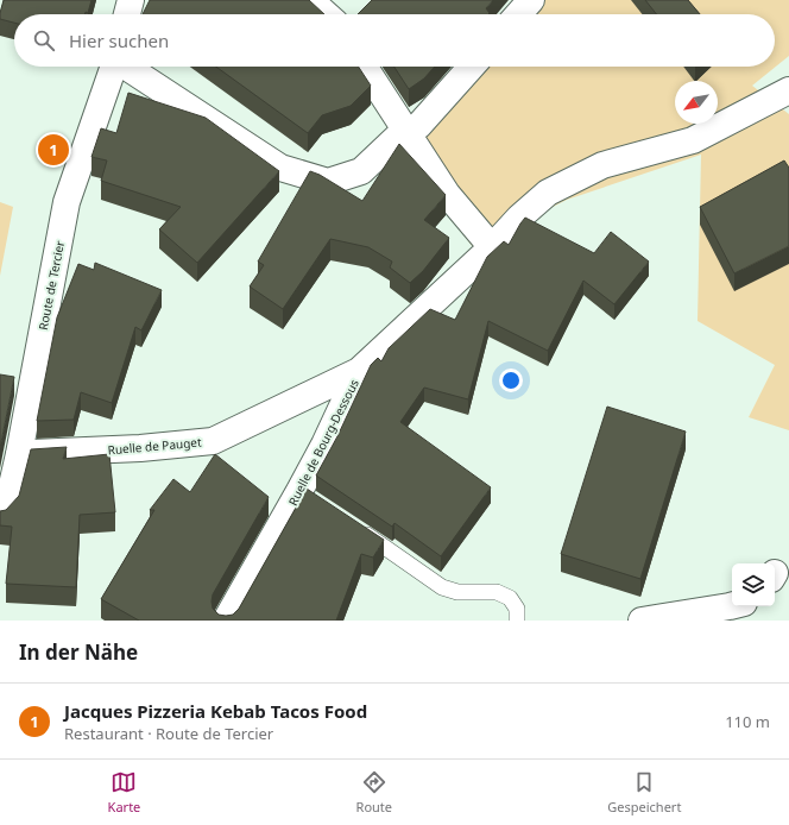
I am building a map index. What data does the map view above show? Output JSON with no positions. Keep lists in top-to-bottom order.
{
  "streets": {
    "street": ["Route de Tercier", "Ruelle de Bourg-Dessous", "Ruelle de Pauget"]
  },
  "crossings": [
    ["Route de Tercier", "Ruelle de Pauget"],
    ["Ruelle de Bourg-Dessous", "Ruelle de Pauget"]
  ],
  "north": "bottom left",
  "page": {
    "search": "Hier suchen",
    "pins": "1",
    "heading": "In der Nähe",
    "list": [
      {
        "mark": "1",
        "name": "Jacques Pizzeria Kebab Tacos Food",
        "note": "Restaurant · Route de Tercier",
        "value": "110 m"
      }
    ],
    "nav": ["Karte", "Route", "Gespeichert"]
  }
}
